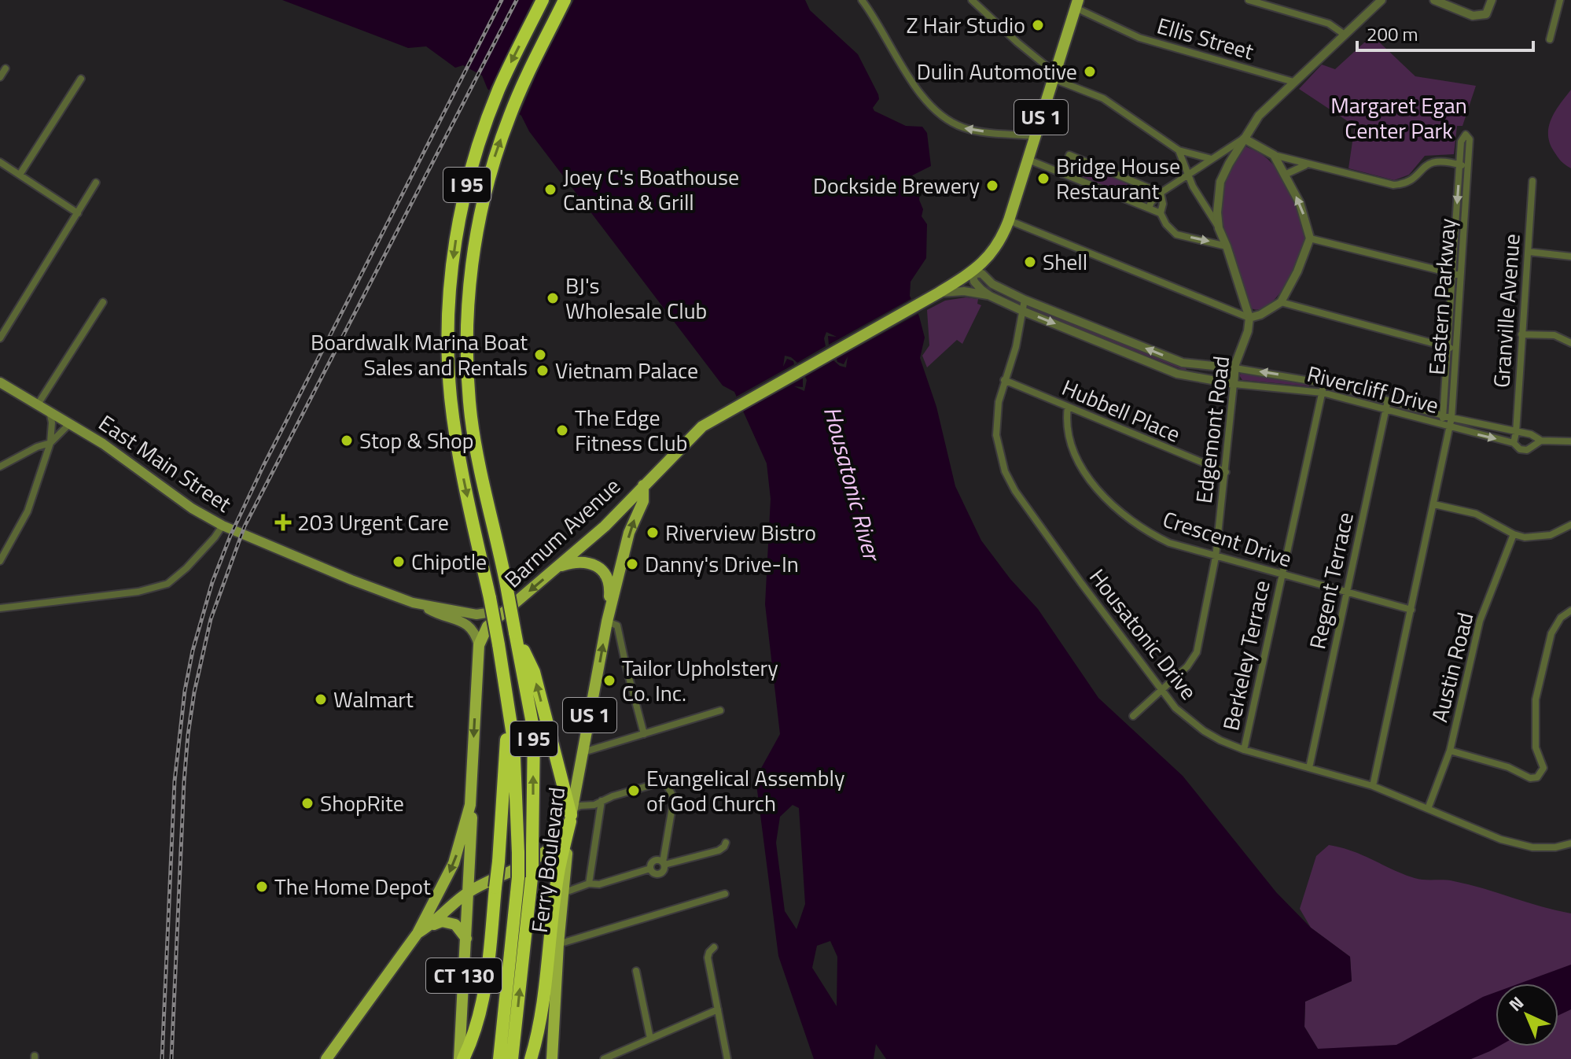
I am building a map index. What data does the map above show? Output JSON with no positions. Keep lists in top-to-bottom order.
{
  "streets": {
    "highway": ["I 95"],
    "main road": [
      "US 1",
      "East Main Street",
      "Barnum Avenue",
      "Ferry Boulevard",
      "CT 130"
    ],
    "street": [
      "Ellis Street",
      "Eastern Parkway",
      "Granville Avenue",
      "Rivercliff Drive",
      "Hubbell Place",
      "Edgemont Road",
      "Crescent Drive",
      "Regent Terrace",
      "Housatonic Drive",
      "Berkeley Terrace",
      "Austin Road"
    ]
  },
  "crossings": [
    ["Ellis Street", "US 1"],
    ["US 1", "Rivercliff Drive"],
    ["US 1", "Barnum Avenue"],
    ["Eastern Parkway", "Rivercliff Drive"],
    ["Eastern Parkway", "Crescent Drive"],
    ["Eastern Parkway", "Housatonic Drive"],
    ["Granville Avenue", "Rivercliff Drive"],
    ["Rivercliff Drive", "Edgemont Road"],
    ["Rivercliff Drive", "Barnum Avenue"],
    ["Rivercliff Drive", "Regent Terrace"],
    ["Rivercliff Drive", "Housatonic Drive"],
    ["Rivercliff Drive", "Berkeley Terrace"],
    ["Hubbell Place", "Edgemont Road"],
    ["Hubbell Place", "Crescent Drive"],
    ["Hubbell Place", "Housatonic Drive"],
    ["Edgemont Road", "Crescent Drive"],
    ["Edgemont Road", "Housatonic Drive"],
    ["East Main Street", "Barnum Avenue"],
    ["Barnum Avenue", "Ferry Boulevard"],
    ["Barnum Avenue", "CT 130"],
    ["Crescent Drive", "Regent Terrace"],
    ["Crescent Drive", "Berkeley Terrace"],
    ["Regent Terrace", "Housatonic Drive"],
    ["Housatonic Drive", "Berkeley Terrace"],
    ["Housatonic Drive", "Austin Road"]
  ],
  "one_way": ["Ferry Boulevard"],
  "water": ["Housatonic River"],
  "parks": ["Margaret Egan Center Park"],
  "places": {
    "other": [
      "Z Hair Studio",
      "Dulin Automotive",
      "Bridge House Restaurant",
      "Dockside Brewery",
      "Joey C's Boathouse Cantina & Grill",
      "Shell",
      "BJ's Wholesale Club",
      "Boardwalk Marina Boat Sales and Rentals",
      "Vietnam Palace",
      "The Edge Fitness Club",
      "Stop & Shop",
      "Riverview Bistro",
      "Chipotle",
      "Danny's Drive-In",
      "Tailor Upholstery Co. Inc.",
      "Walmart",
      "Evangelical Assembly of God Church",
      "ShopRite",
      "The Home Depot"
    ],
    "health": ["203 Urgent Care"]
  },
  "scale_bar": "200 m",
  "north": "top left"
}
